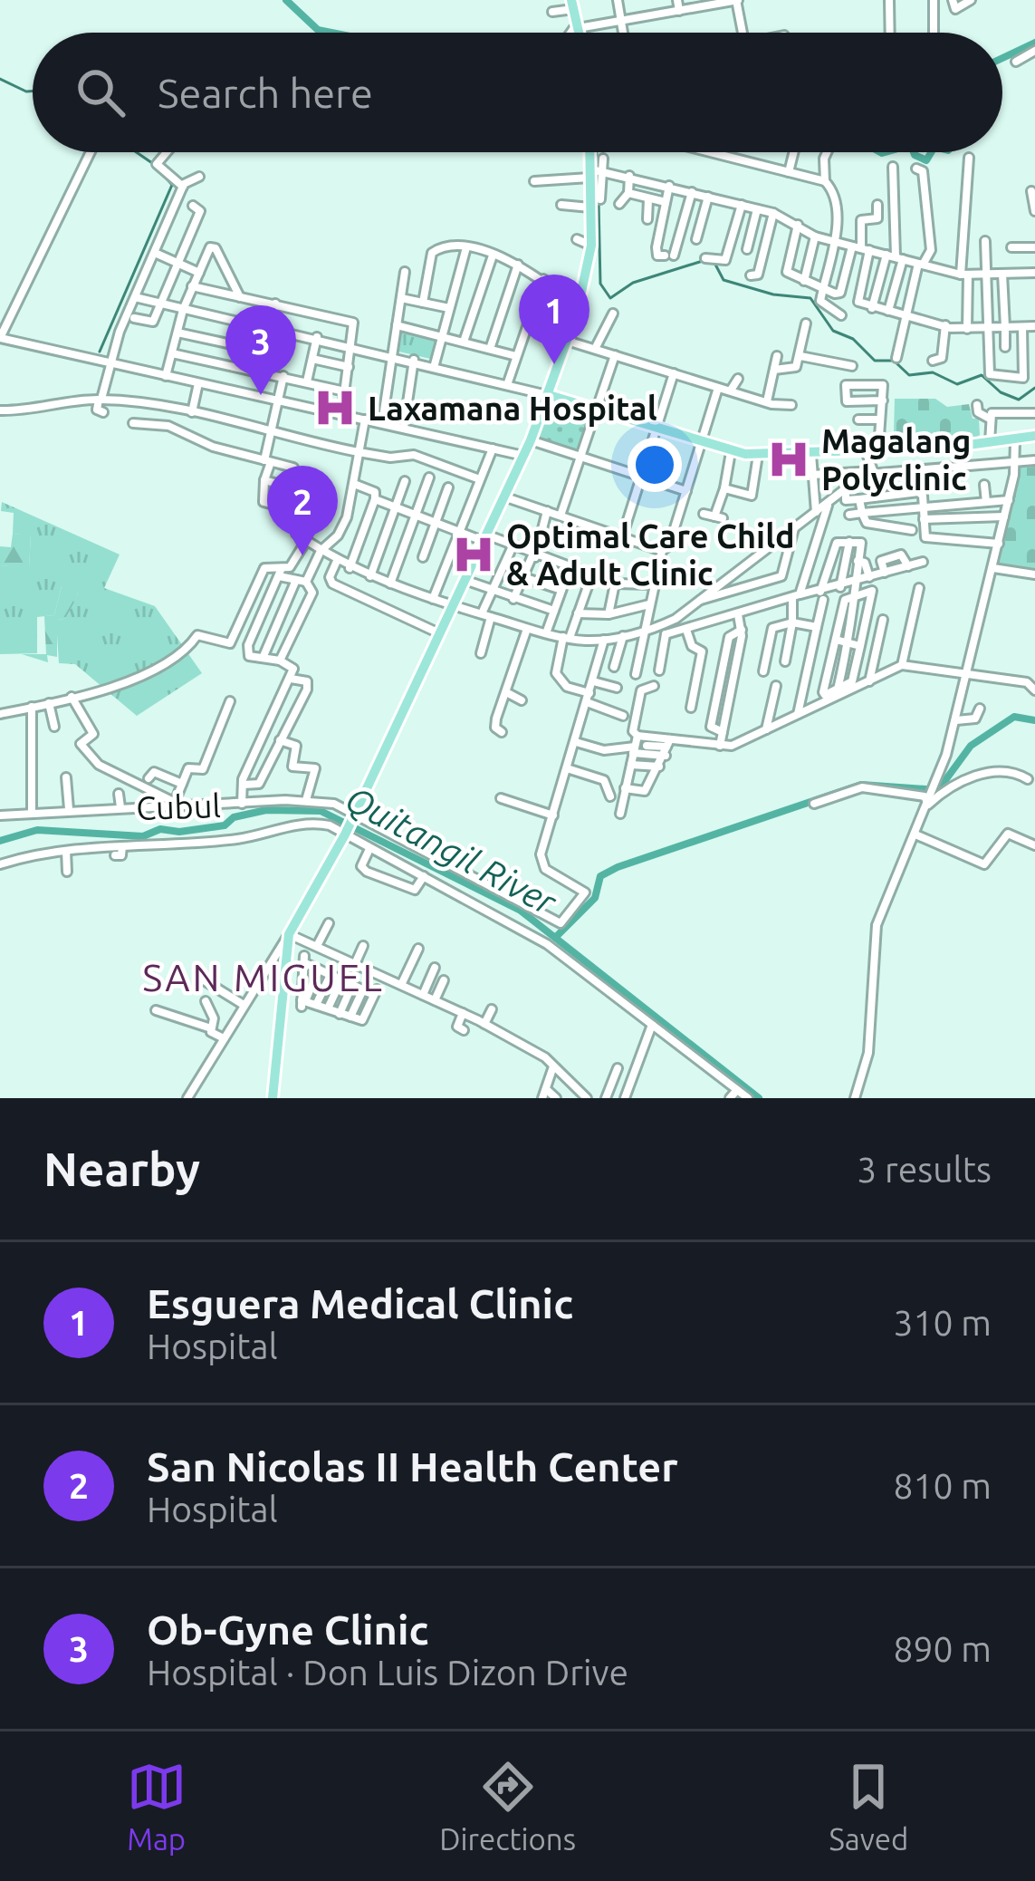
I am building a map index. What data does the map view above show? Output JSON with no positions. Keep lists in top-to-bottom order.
{
  "streets": {
    "street": ["Cubul"]
  },
  "districts": ["SAN MIGUEL"],
  "water": ["Quitangil River"],
  "places": {
    "hospital": ["Laxamana Hospital", "Magalang Polyclinic", "Optimal Care Child & Adult Clinic"]
  },
  "page": {
    "search": "Search here",
    "pins": ["1", "3", "2"],
    "heading": ["Nearby", "3 results"],
    "list": [
      {
        "mark": "1",
        "name": "Esguera Medical Clinic",
        "note": "Hospital",
        "value": "310 m"
      },
      {
        "mark": "2",
        "name": "San Nicolas II Health Center",
        "note": "Hospital",
        "value": "810 m"
      },
      {
        "mark": "3",
        "name": "Ob-Gyne Clinic",
        "note": "Hospital · Don Luis Dizon Drive",
        "value": "890 m"
      }
    ],
    "nav": ["Map", "Directions", "Saved"]
  }
}
